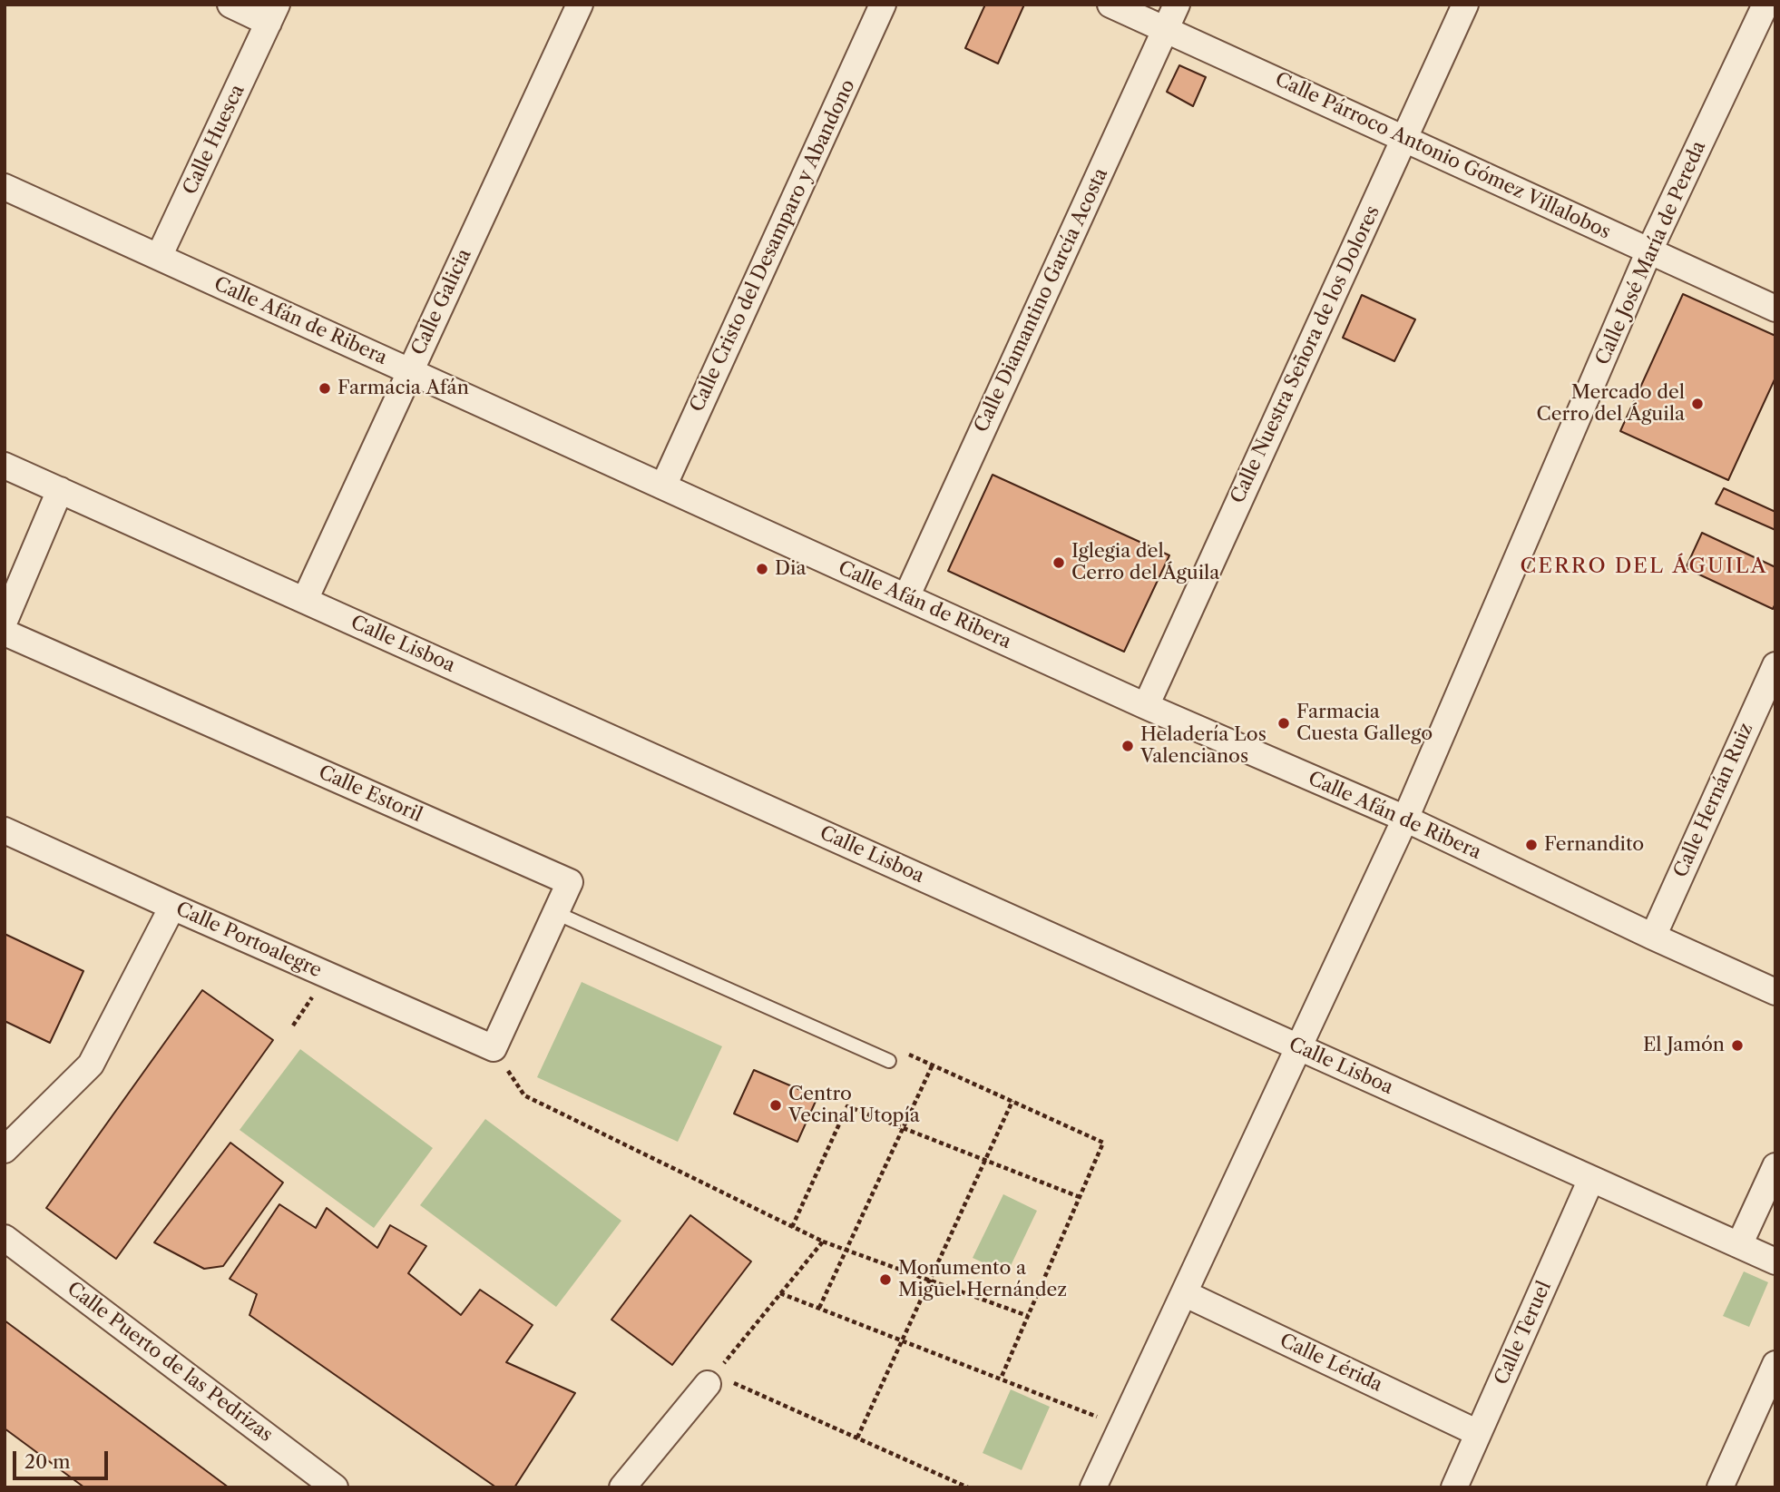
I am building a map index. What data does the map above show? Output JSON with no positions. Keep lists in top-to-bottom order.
{
  "streets": {
    "street": [
      "Calle Huesca",
      "Calle Párroco Antonio Gómez Villalobos",
      "Calle Cristo del Desamparo y Abandono",
      "Calle José María de Pereda",
      "Calle Diamantino García Acosta",
      "Calle Galicia",
      "Calle Afán de Ribera",
      "Calle Nuestra Señora de los Dolores",
      "Calle Lisboa",
      "Calle Estoril",
      "Calle Hernán Ruiz",
      "Calle Portoalegre",
      "Calle Teruel",
      "Calle Puerto de las Pedrizas",
      "Calle Lérida"
    ]
  },
  "crossings": [
    ["Calle Huesca", "Calle Afán de Ribera"],
    ["Calle Párroco Antonio Gómez Villalobos", "Calle José María de Pereda"],
    ["Calle Párroco Antonio Gómez Villalobos", "Calle Diamantino García Acosta"],
    ["Calle Párroco Antonio Gómez Villalobos", "Calle Nuestra Señora de los Dolores"],
    ["Calle Cristo del Desamparo y Abandono", "Calle Afán de Ribera"],
    ["Calle José María de Pereda", "Calle Afán de Ribera"],
    ["Calle José María de Pereda", "Calle Lisboa"],
    ["Calle José María de Pereda", "Calle Lérida"],
    ["Calle Diamantino García Acosta", "Calle Afán de Ribera"],
    ["Calle Galicia", "Calle Afán de Ribera"],
    ["Calle Galicia", "Calle Lisboa"],
    ["Calle Afán de Ribera", "Calle Nuestra Señora de los Dolores"],
    ["Calle Afán de Ribera", "Calle Hernán Ruiz"],
    ["Calle Lisboa", "Calle Teruel"],
    ["Calle Estoril", "Calle Portoalegre"],
    ["Calle Teruel", "Calle Lérida"]
  ],
  "districts": ["CERRO DEL ÁGUILA"],
  "places": [
    "Farmacia Afán",
    "Mercado del Cerro del Águila",
    "Iglegia del Cerro del Águila",
    "Dia",
    "Farmacia Cuesta Gallego",
    "Heladería Los Valencianos",
    "Fernandito",
    "El Jamón",
    "Centro Vecinal Utopía",
    "Monumento a Miguel Hernández"
  ],
  "scale_bar": "20 m"
}
